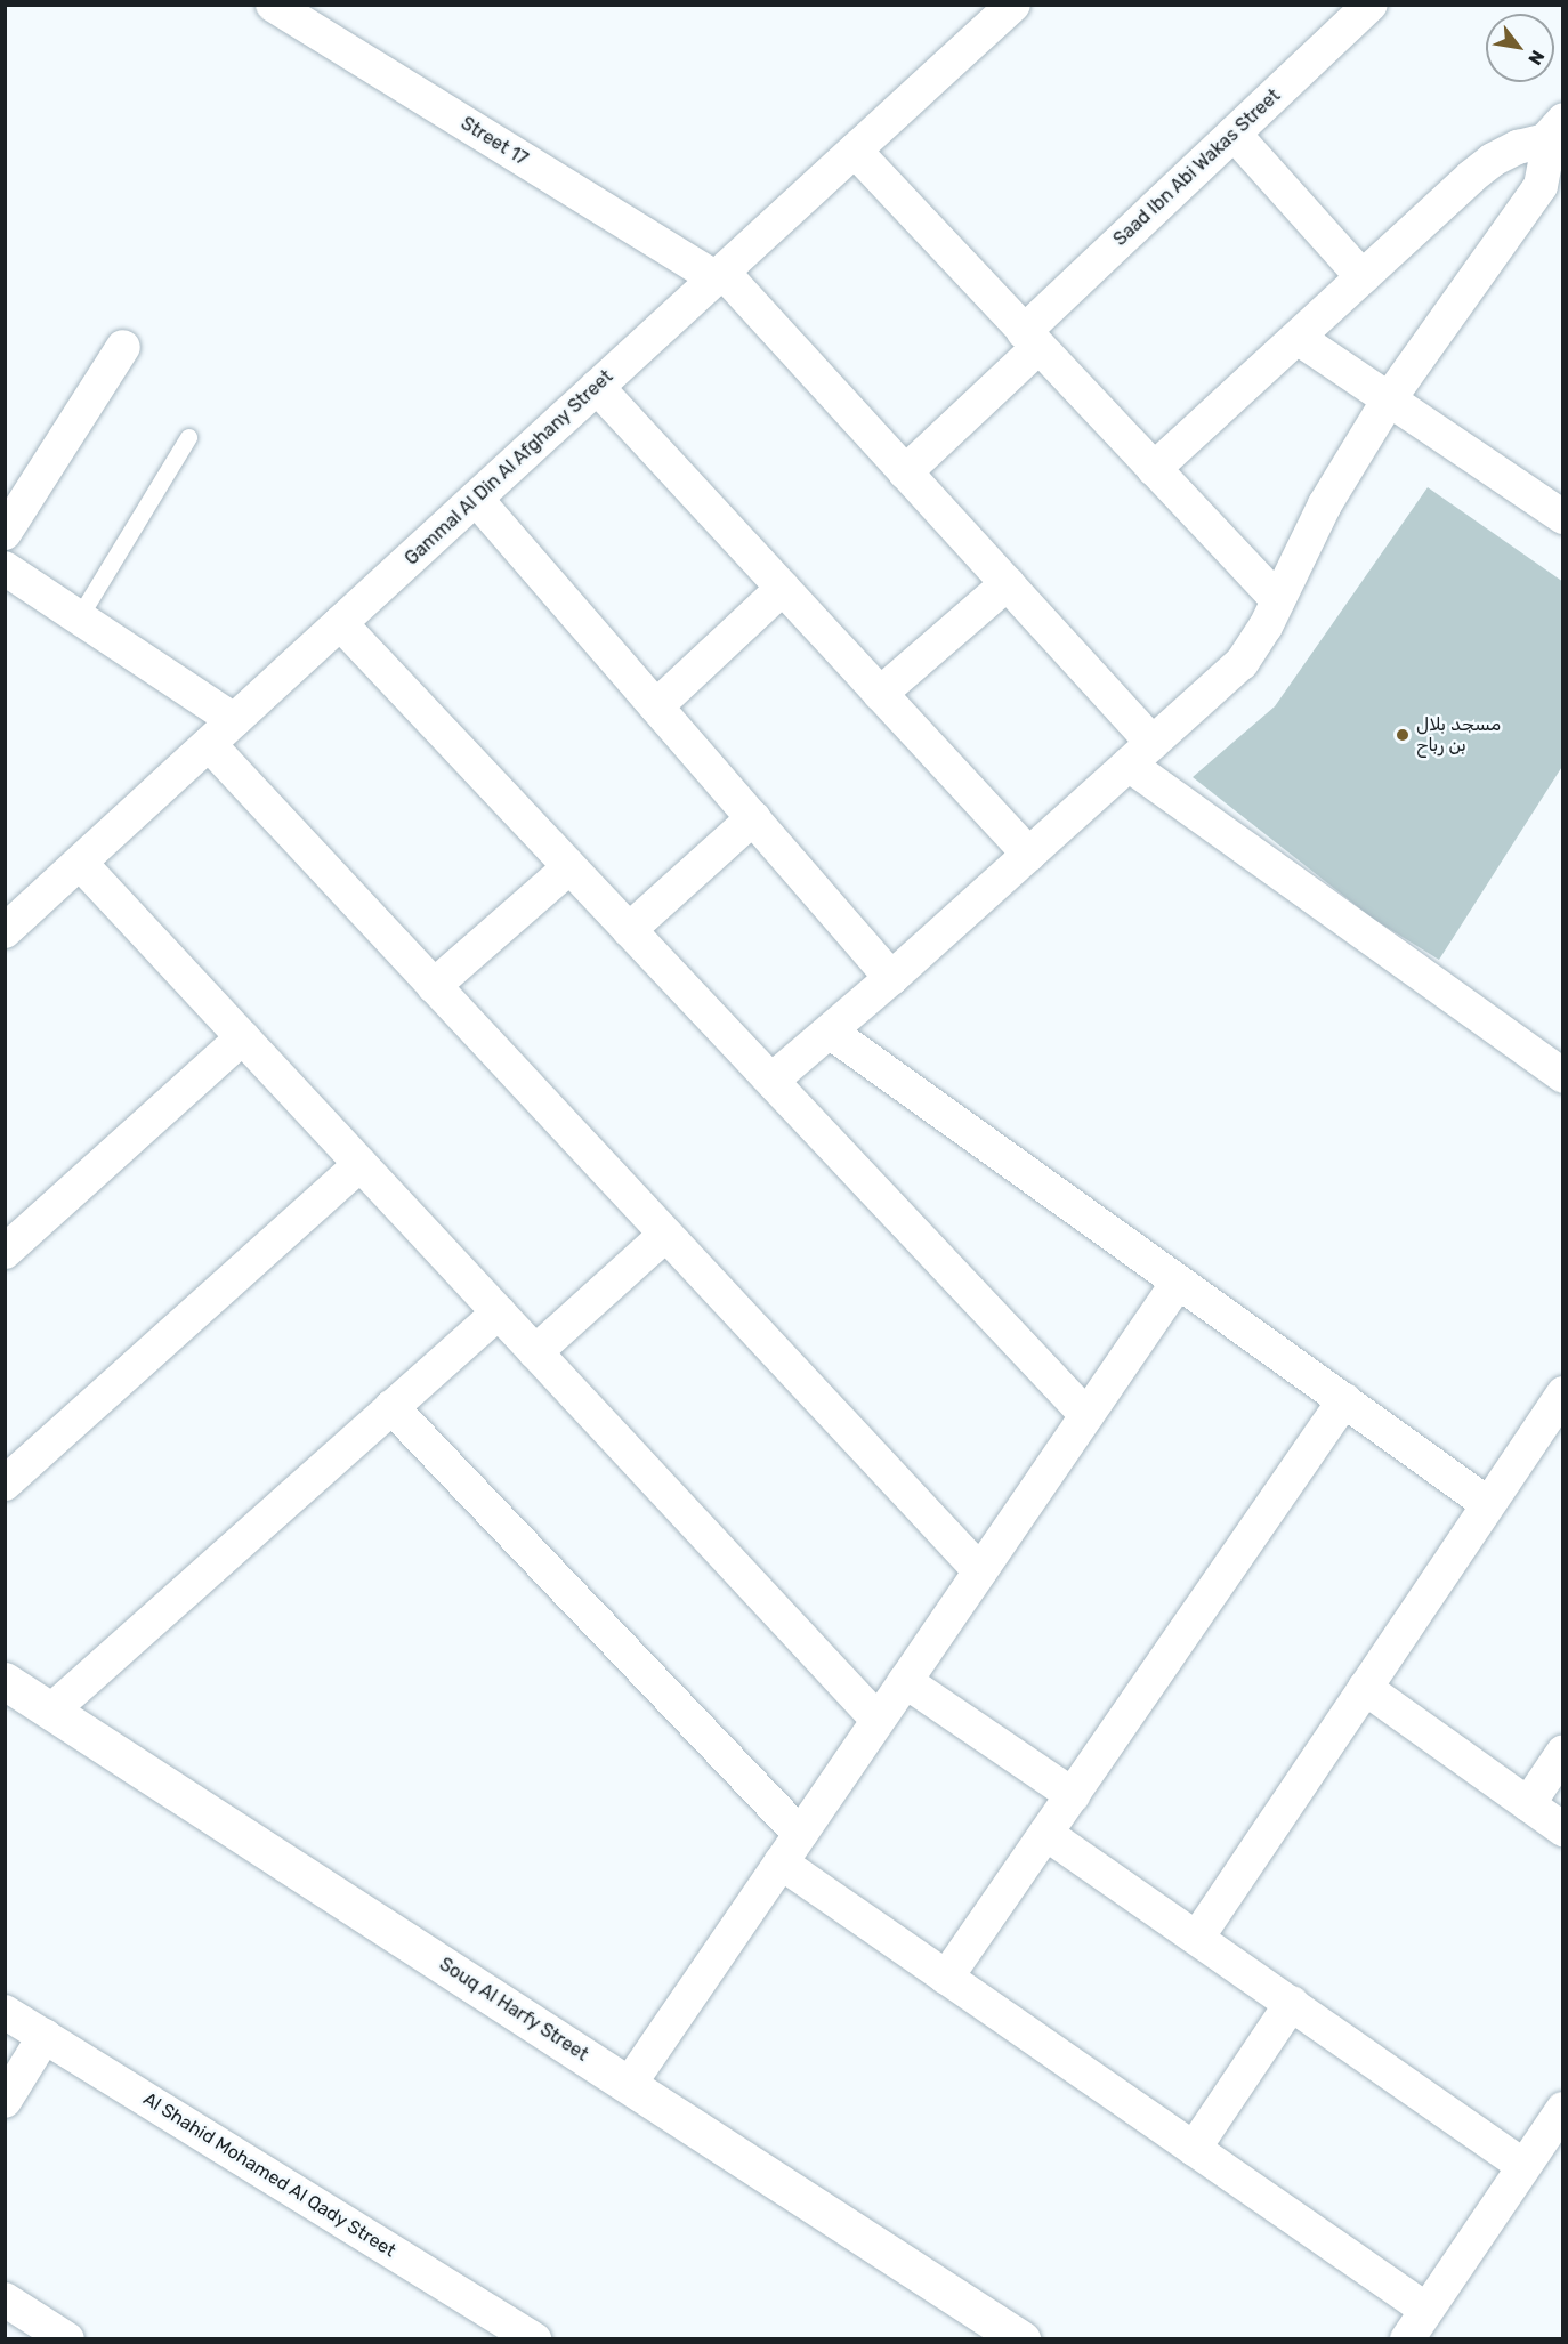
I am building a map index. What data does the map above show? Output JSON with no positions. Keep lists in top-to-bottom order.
{
  "streets": {
    "street": [
      "Street 17",
      "Saad Ibn Abi Wakas Street",
      "Gammal Al Din Al Afghany Street",
      "Souq Al Harfy Street",
      "Al Shahid Mohamed Al Qady Street"
    ]
  },
  "crossings": [
    ["Street 17", "Saad Ibn Abi Wakas Street"],
    ["Street 17", "Gammal Al Din Al Afghany Street"]
  ],
  "places": ["مسجد بلال بن رباح"],
  "north": "bottom right"
}
